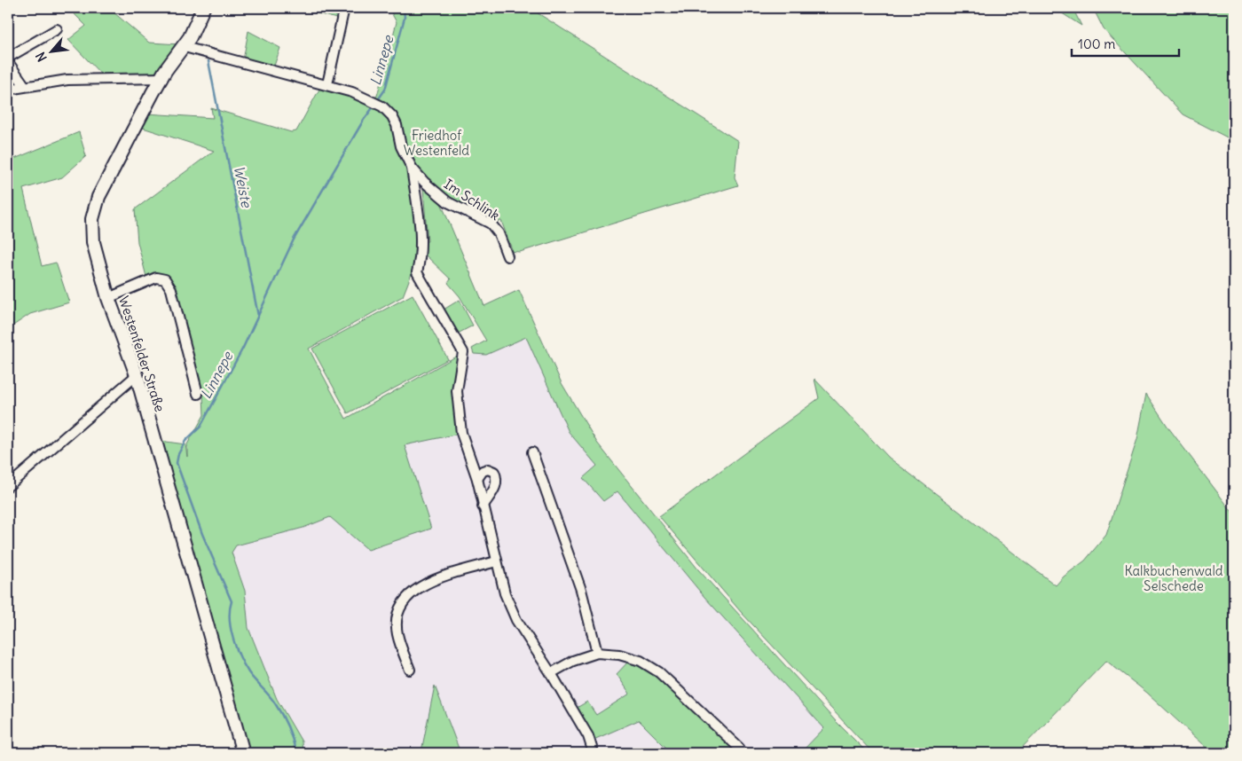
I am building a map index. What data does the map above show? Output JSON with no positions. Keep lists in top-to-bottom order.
{
  "streets": {
    "main road": ["Westenfelder Straße"],
    "street": ["Im Schlink"]
  },
  "crossings": [
    ["Im Schlink", "Westenfelder Straße"]
  ],
  "water": ["Linnepe", "Weiste"],
  "parks": ["Friedhof Westenfeld", "Kalkbuchenwald Selschede"],
  "scale_bar": "100 m",
  "north": "bottom left"
}
